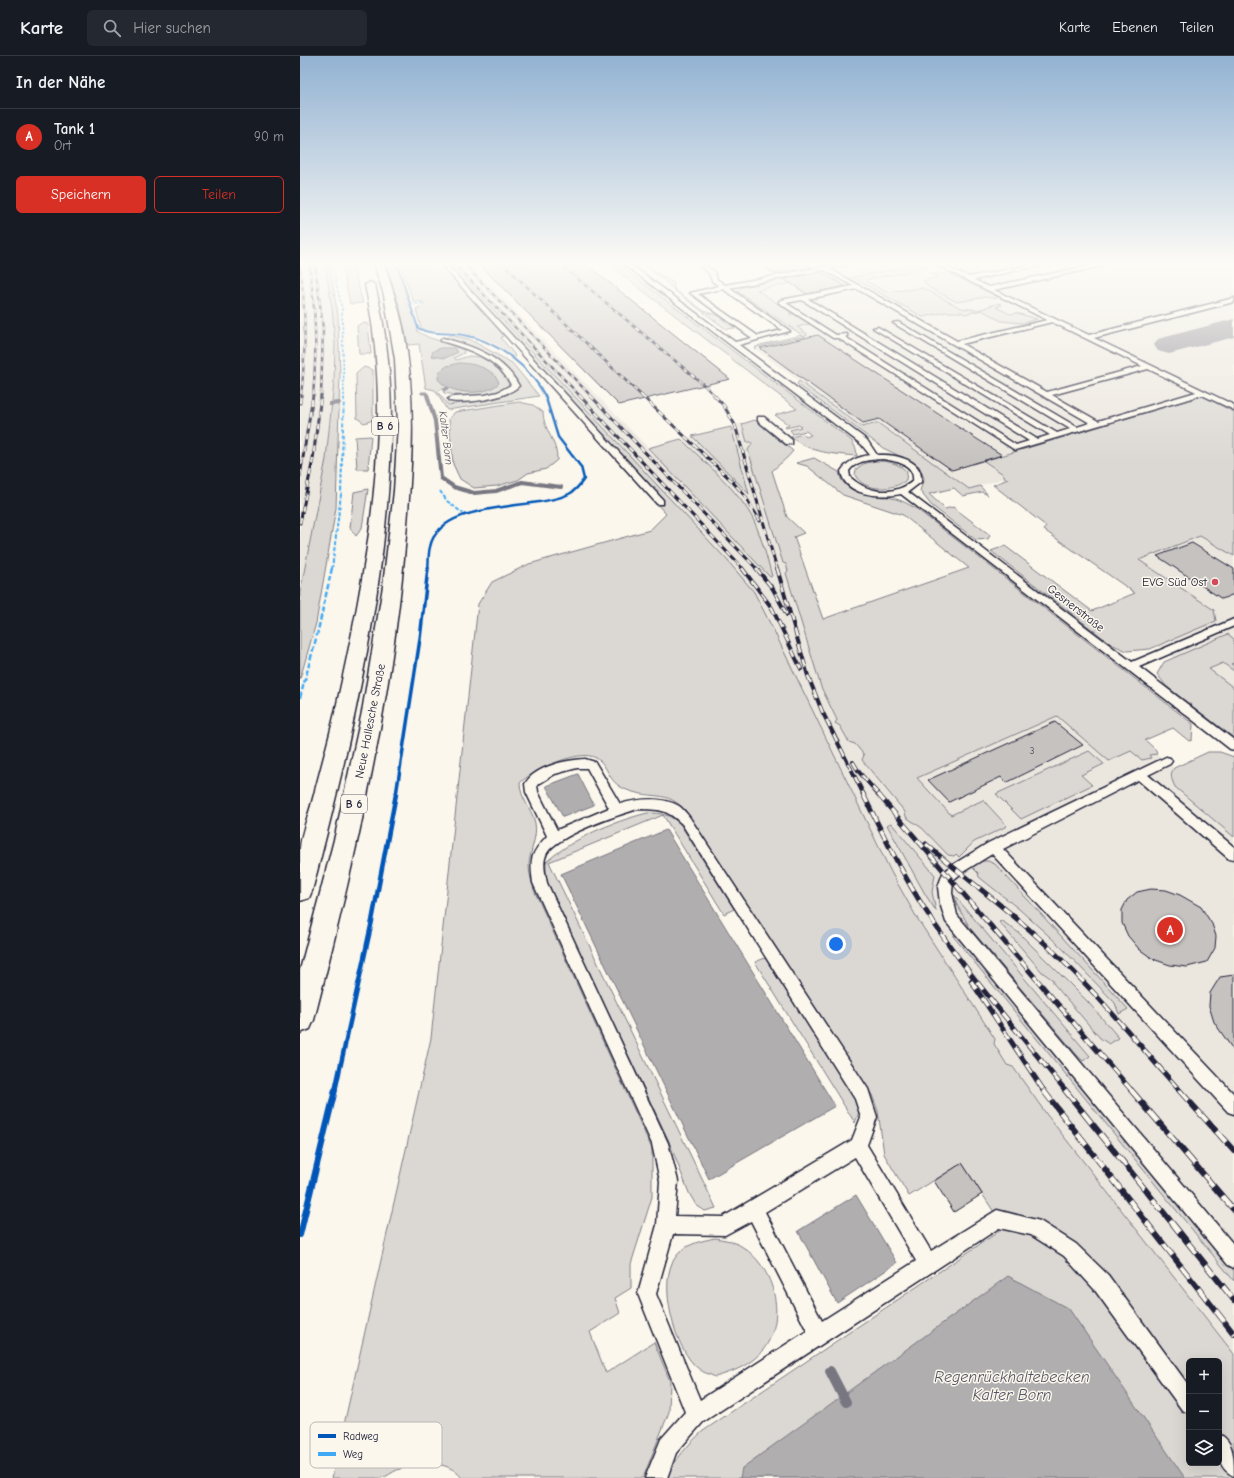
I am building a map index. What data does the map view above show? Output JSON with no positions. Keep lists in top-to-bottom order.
{
  "streets": {
    "main road": ["B 6", "Neue Hallesche Straße"],
    "lane": ["Gesnerstraße"]
  },
  "water": ["Kalter Born", "Regenrückhaltebecken Kalter Born"],
  "places": ["EVG Süd Ost"],
  "house_numbers": ["3"],
  "legend": ["Radweg", "Weg"],
  "page": {
    "header": "Karte",
    "search": "Hier suchen",
    "nav": ["Karte", "Ebenen", "Teilen"],
    "heading": "In der Nähe",
    "list": [
      {
        "mark": "A",
        "name": "Tank 1",
        "note": "Ort",
        "value": "90 m"
      }
    ],
    "buttons": ["Speichern", "Teilen"],
    "pins": "A",
    "map_buttons": ["+", "−"]
  }
}
